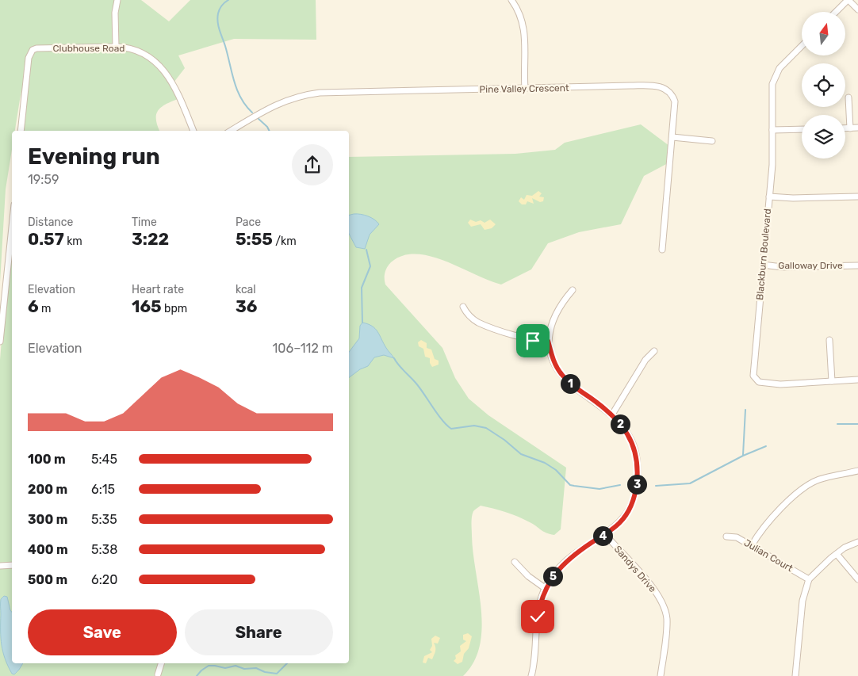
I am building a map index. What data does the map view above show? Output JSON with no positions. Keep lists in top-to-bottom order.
{
  "streets": {
    "street": [
      "Clubhouse Road",
      "Pine Valley Crescent",
      "Blackburn Boulevard",
      "Galloway Drive",
      "Julian Court",
      "Sandys Drive"
    ]
  },
  "crossings": [
    ["Blackburn Boulevard", "Galloway Drive"]
  ],
  "north": "top",
  "page": {
    "heading": ["Evening run", "19:59"],
    "stats": [
      ["Distance", "0.57 km"],
      ["Time", "3:22"],
      ["Pace", "5:55 /km"],
      ["Elevation", "6 m"],
      ["Heart rate", "165 bpm"],
      ["kcal", "36"]
    ],
    "chart": ["Elevation", "106–112 m"],
    "pins": [
      "1",
      "2",
      "3",
      "4",
      "5"
    ],
    "list": [
      {
        "name": "100 m",
        "note": "5:45"
      },
      {
        "name": "200 m",
        "note": "6:15"
      },
      {
        "name": "300 m",
        "note": "5:35"
      },
      {
        "name": "400 m",
        "note": "5:38"
      },
      {
        "name": "500 m",
        "note": "6:20"
      }
    ],
    "buttons": ["Save", "Share"]
  }
}
